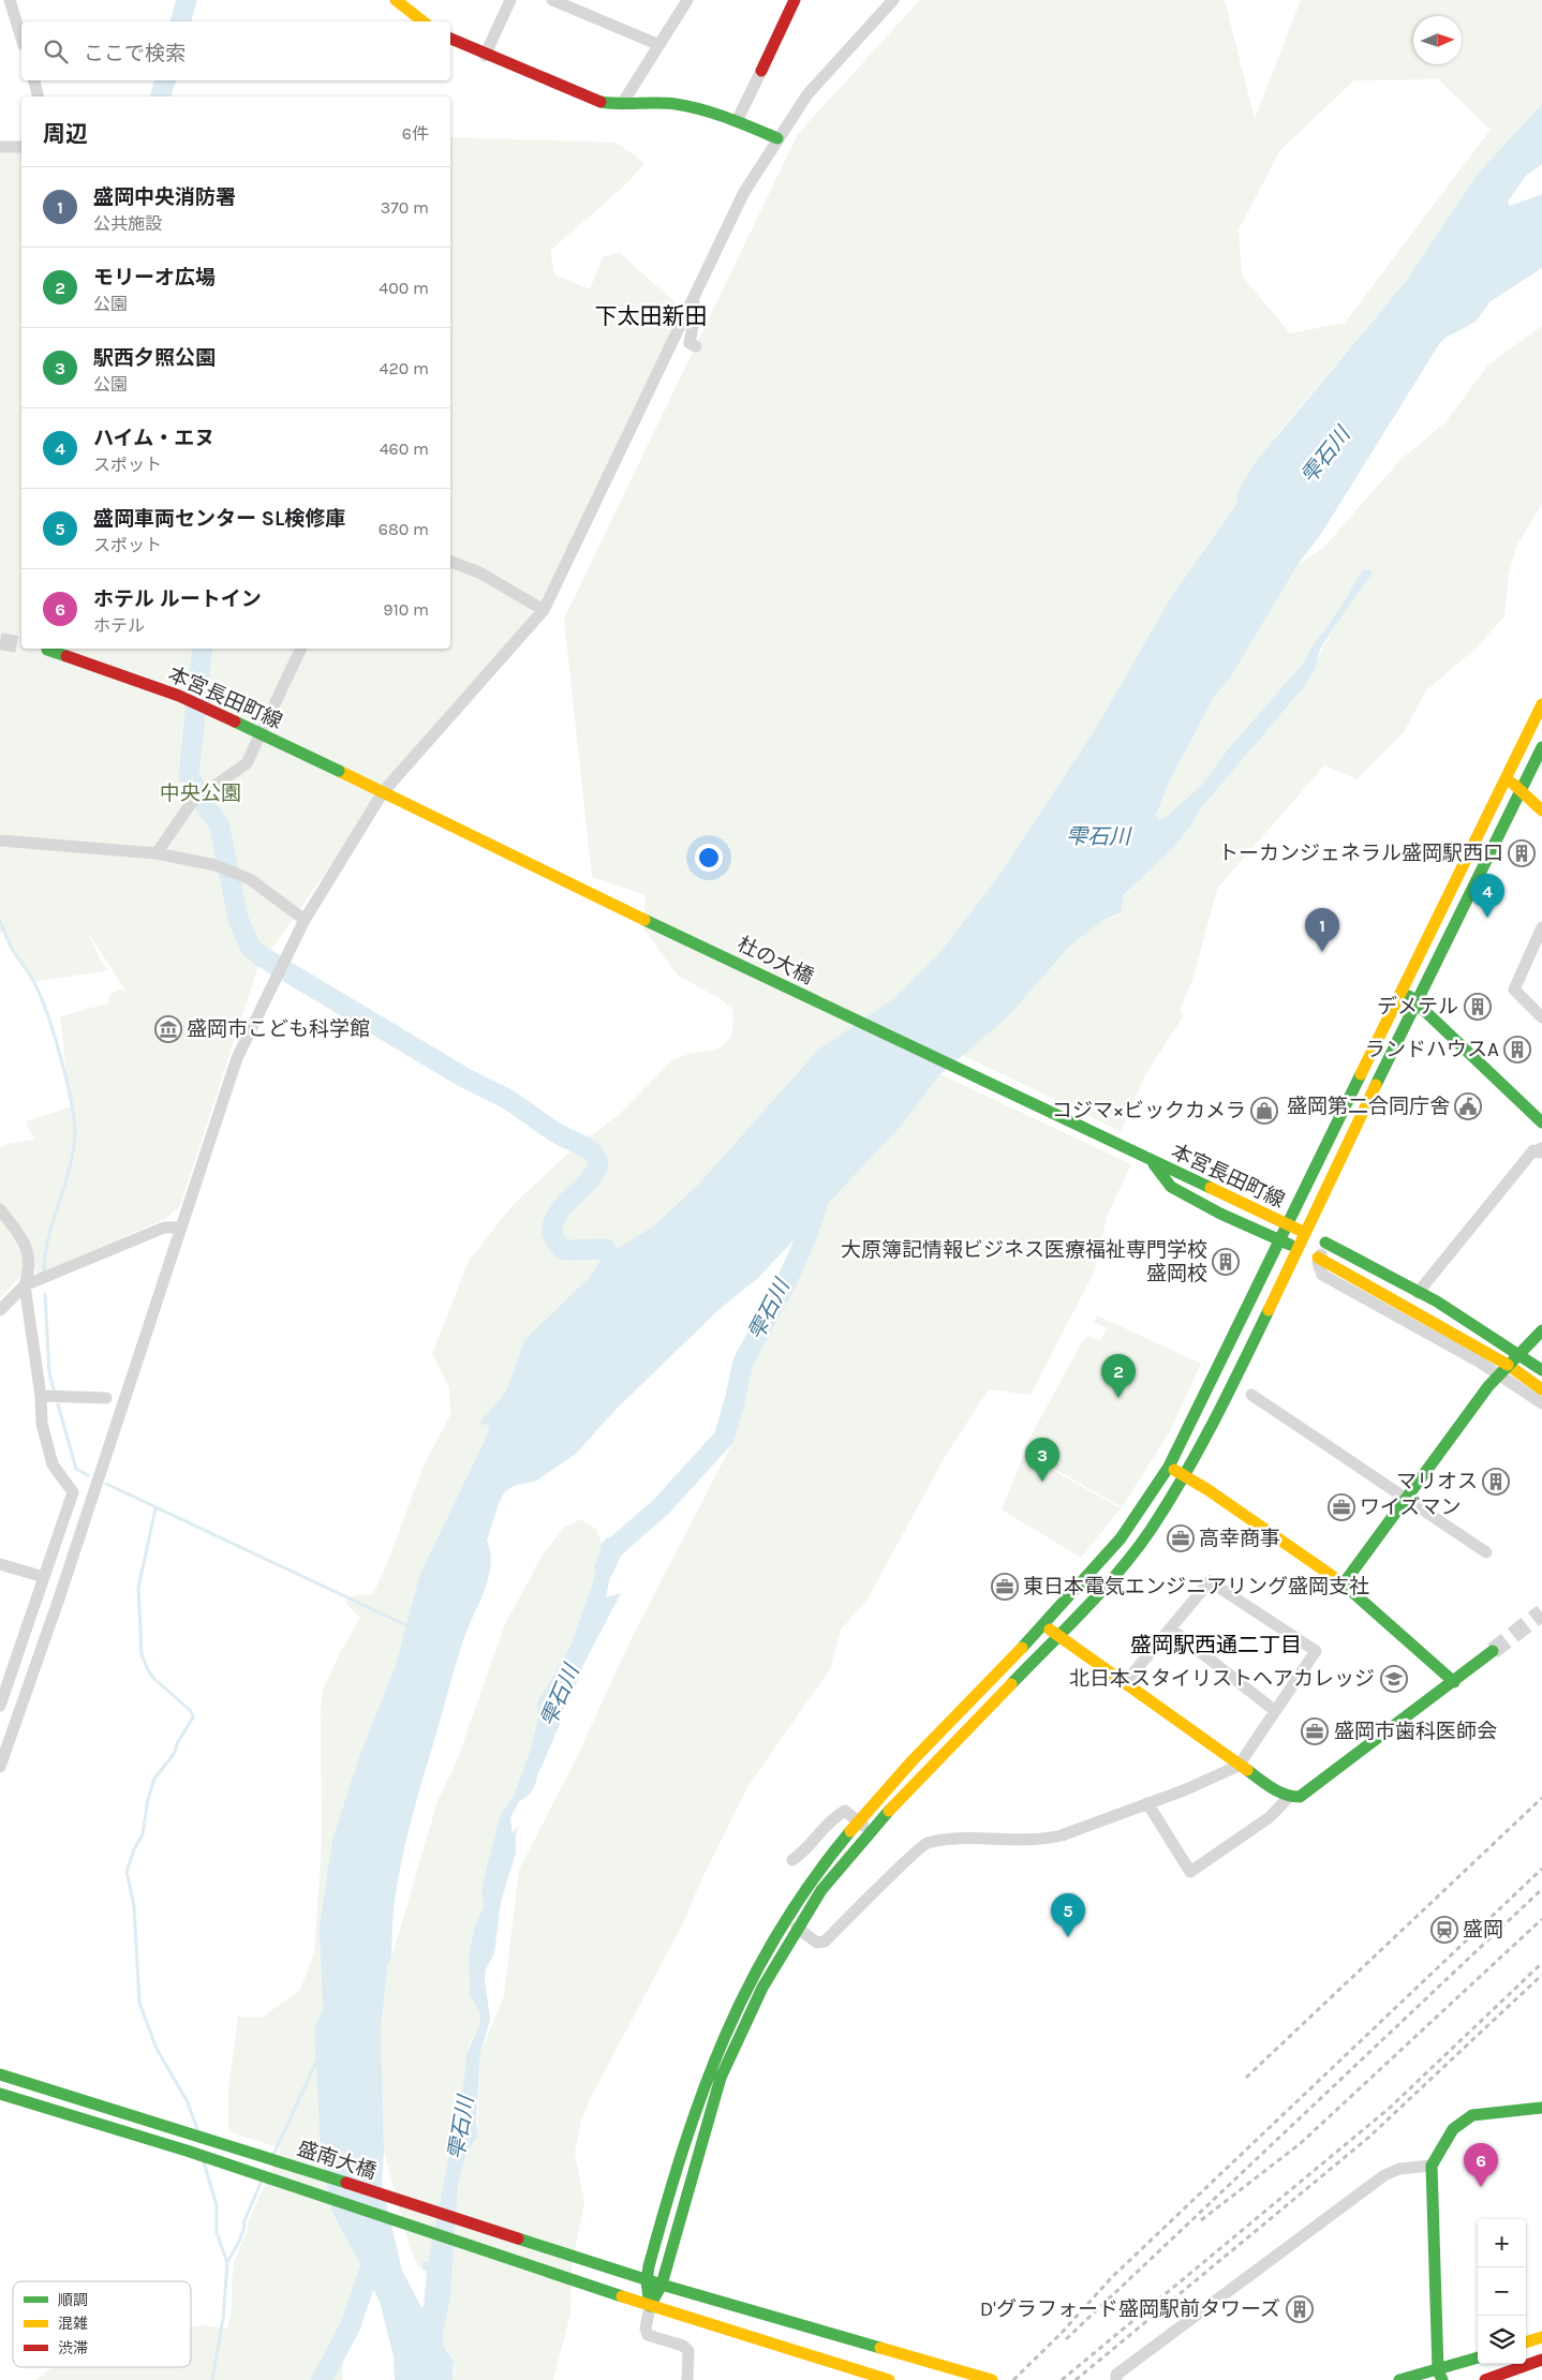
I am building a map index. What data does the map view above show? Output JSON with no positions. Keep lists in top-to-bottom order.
{
  "streets": {
    "street": ["本宮長田町線", "杜の大橋", "盛南大橋"]
  },
  "crossings": [
    ["本宮長田町線", "杜の大橋"]
  ],
  "districts": ["下太田新田", "盛岡駅西通二丁目"],
  "water": ["雫石川"],
  "parks": ["中央公園"],
  "places": {
    "building": [
      "トーカンジェネラル盛岡駅西口",
      "デメテル",
      "ランドハウスA",
      "大原簿記情報ビジネス医療福祉専門学校 盛岡校",
      "マリオス",
      "D'グラフォード盛岡駅前タワーズ"
    ],
    "museum": ["盛岡市こども科学館"],
    "public building": ["盛岡第二合同庁舎"],
    "shop": ["コジマ×ビックカメラ"],
    "office": [
      "ワイズマン",
      "高幸商事",
      "東日本電気エンジニアリング盛岡支社",
      "盛岡市歯科医師会"
    ],
    "school or university": ["北日本スタイリストヘアカレッジ"],
    "station": ["盛岡"]
  },
  "legend": ["順調", "混雑", "渋滞"],
  "north": "right",
  "page": {
    "search": "ここで検索",
    "heading": ["周辺", "6件"],
    "list": [
      {
        "mark": "1",
        "name": "盛岡中央消防署",
        "note": "公共施設",
        "value": "370 m"
      },
      {
        "mark": "2",
        "name": "モリーオ広場",
        "note": "公園",
        "value": "400 m"
      },
      {
        "mark": "3",
        "name": "駅西夕照公園",
        "note": "公園",
        "value": "420 m"
      },
      {
        "mark": "4",
        "name": "ハイム・エヌ",
        "note": "スポット",
        "value": "460 m"
      },
      {
        "mark": "5",
        "name": "盛岡車両センター SL検修庫",
        "note": "スポット",
        "value": "680 m"
      },
      {
        "mark": "6",
        "name": "ホテル ルートイン",
        "note": "ホテル",
        "value": "910 m"
      }
    ],
    "pins": [
      "4",
      "1",
      "2",
      "3",
      "5",
      "6"
    ],
    "map_buttons": ["+", "−"]
  }
}
